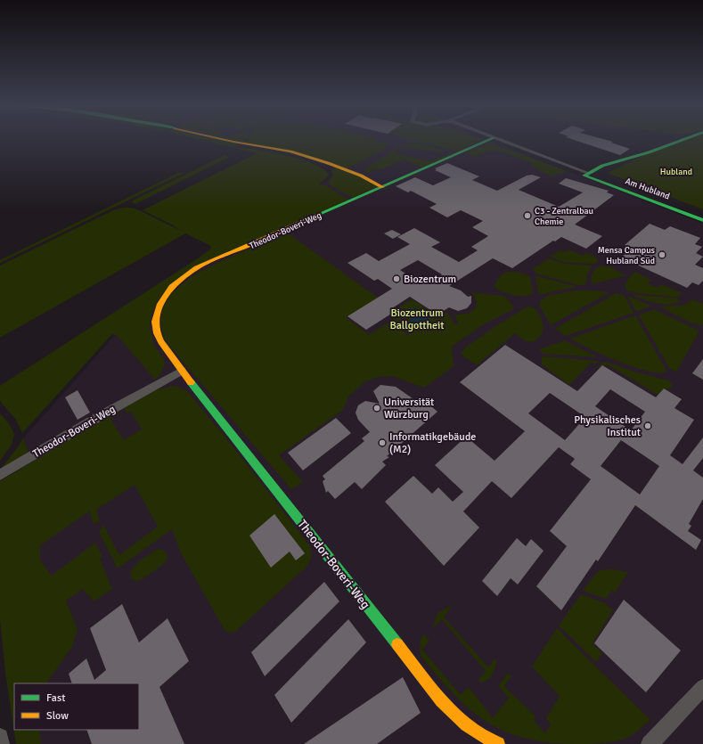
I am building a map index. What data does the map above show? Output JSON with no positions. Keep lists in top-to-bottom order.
{
  "streets": {
    "street": ["Am Hubland", "Theodor-Boveri-Weg"]
  },
  "parks": ["Hubland", "Biozentrum Ballgottheit"],
  "places": [
    "C3 - Zentralbau Chemie",
    "Mensa Campus Hubland Süd",
    "Biozentrum",
    "Universität Würzburg",
    "Physikalisches Institut",
    "Informatikgebäude (M2)"
  ],
  "legend": ["Fast", "Slow"]
}
